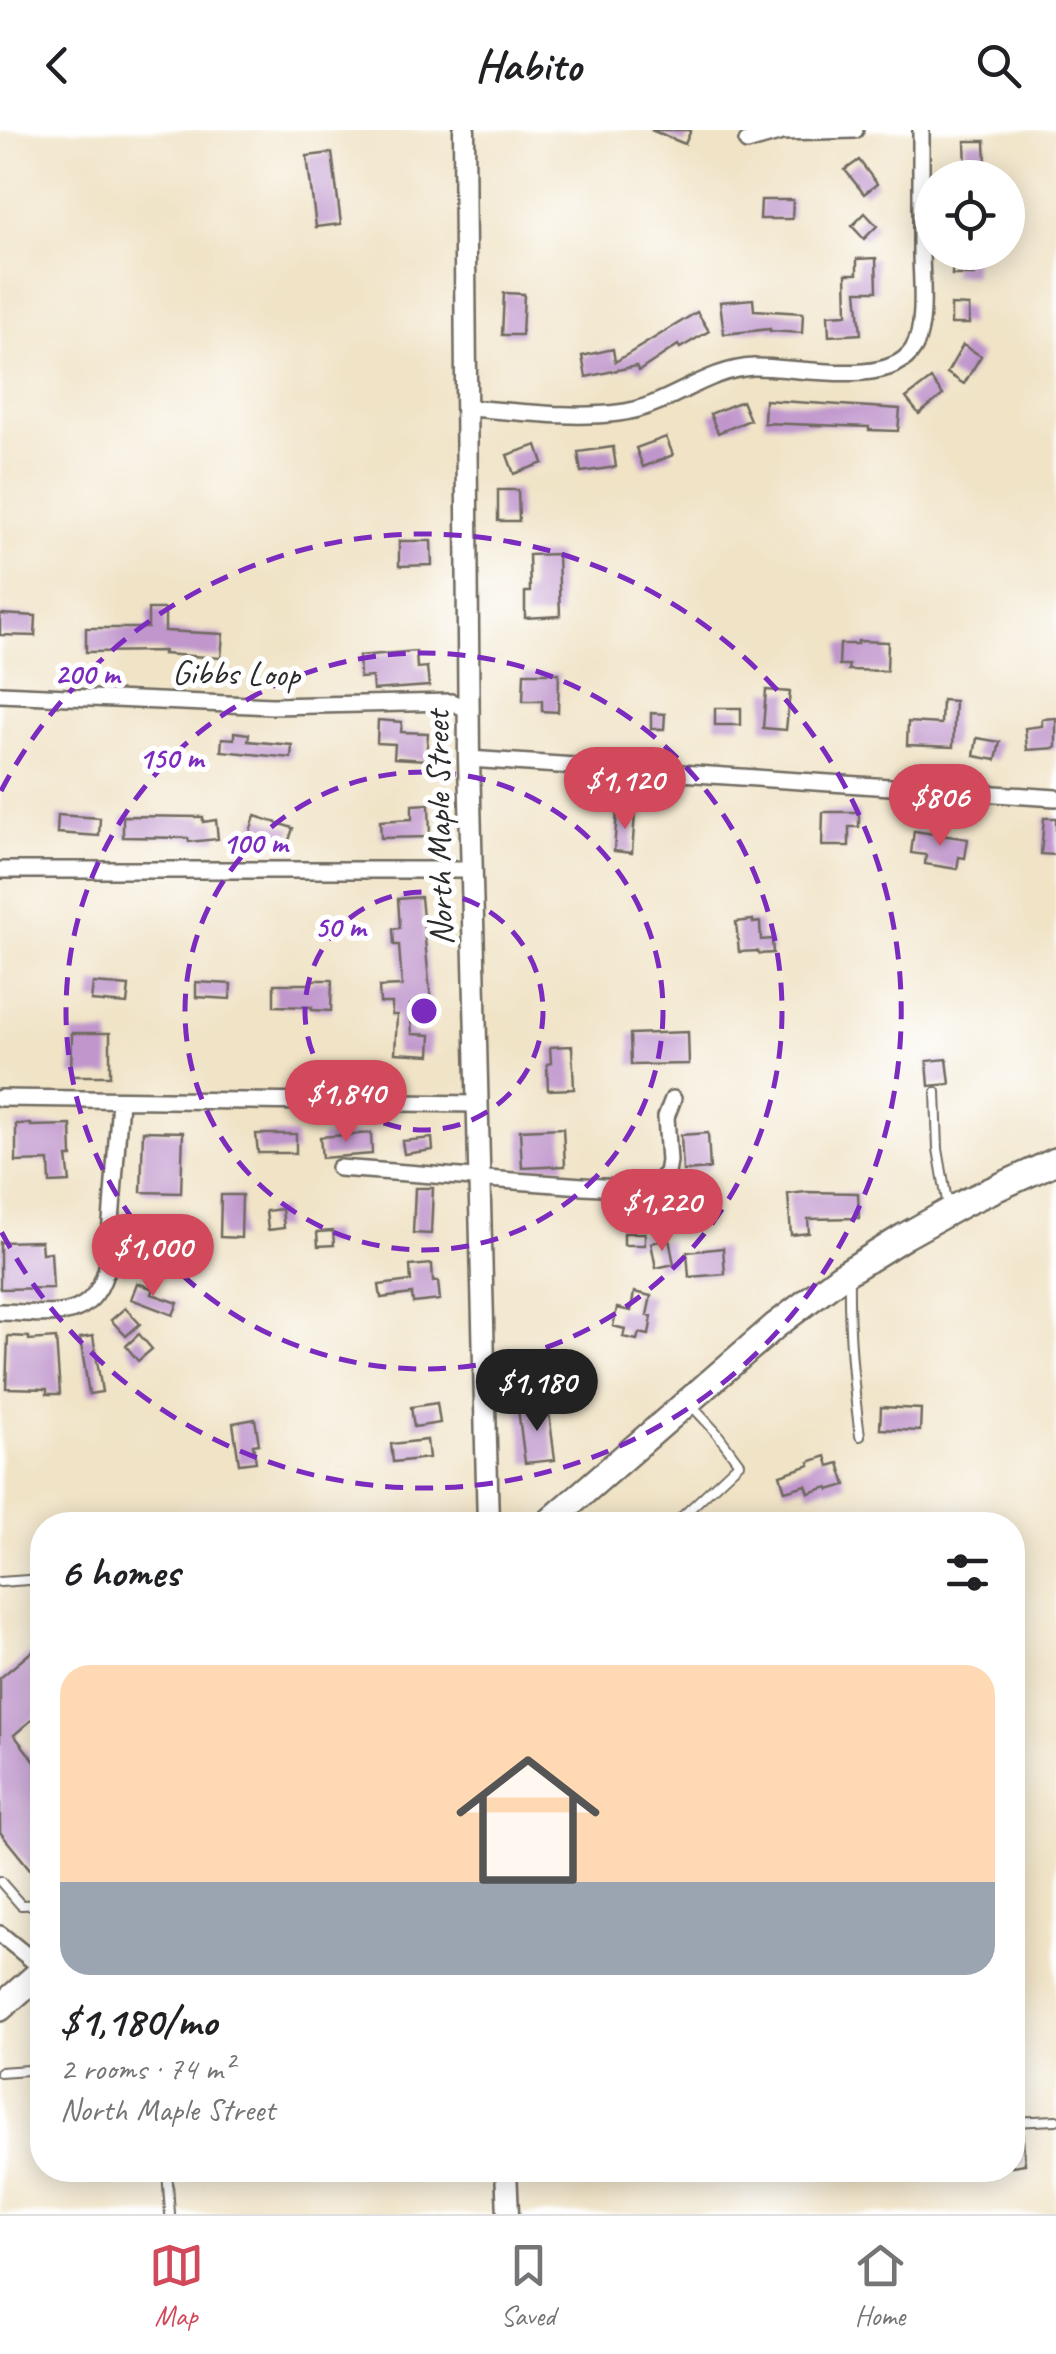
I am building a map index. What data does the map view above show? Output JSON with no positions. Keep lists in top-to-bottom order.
{
  "streets": {
    "street": ["Gibbs Loop", "North Maple Street"]
  },
  "crossings": [
    ["Gibbs Loop", "North Maple Street"]
  ],
  "page": {
    "header": "Habito",
    "price": [
      "$1,120",
      "$806",
      "$1,840",
      "$1,220",
      "$1,000",
      "$1,180"
    ],
    "heading": "6 homes",
    "list": [
      {
        "name": "$1,180/mo",
        "note": "2 rooms · 74 m² · North Maple Street"
      }
    ],
    "tabs": ["Map", "Saved", "Home"]
  },
  "rings": [
    "200 m",
    "150 m",
    "100 m",
    "50 m"
  ]
}
